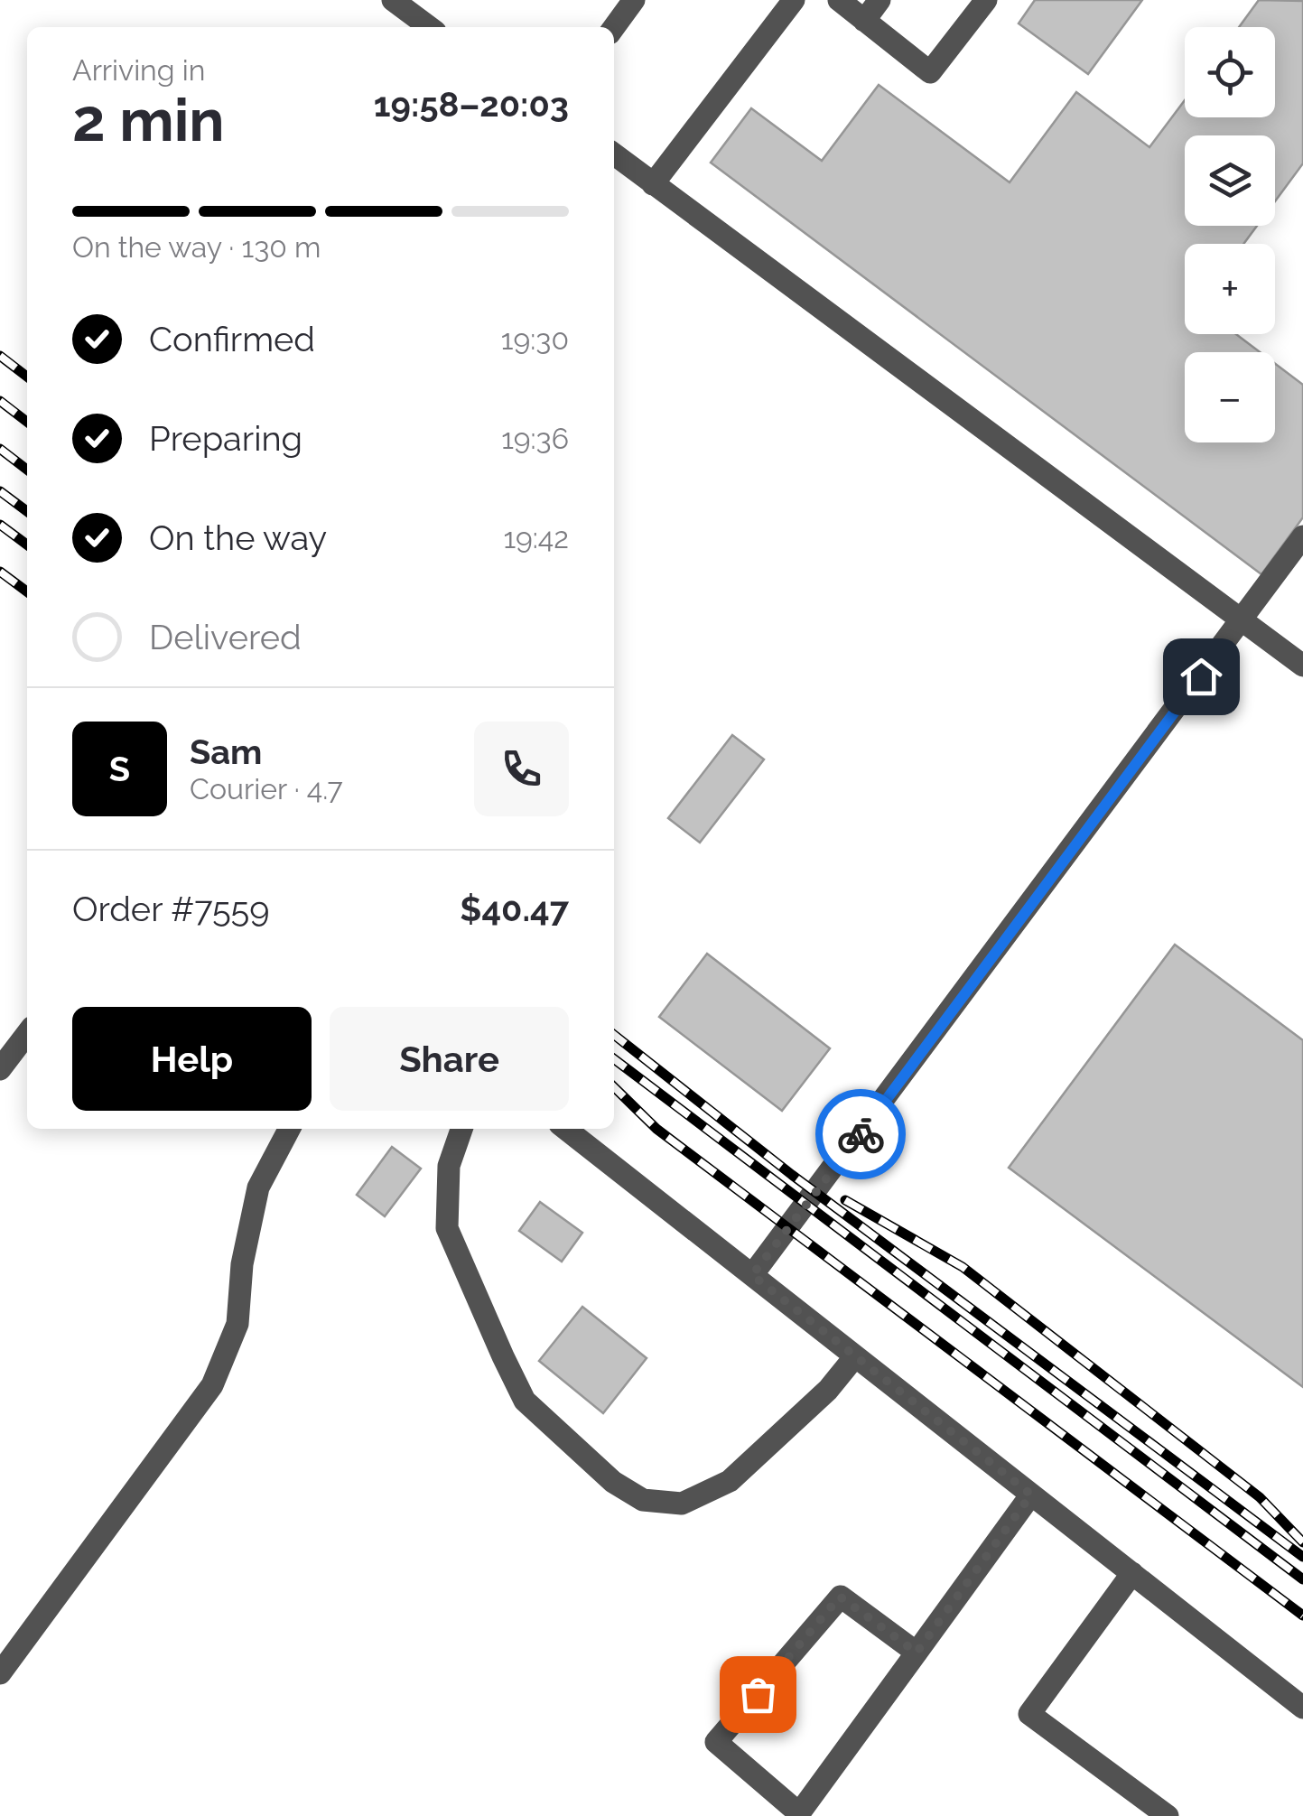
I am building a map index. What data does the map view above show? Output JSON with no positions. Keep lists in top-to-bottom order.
{
  "page": {
    "map_buttons": ["+", "−"],
    "heading": ["2 min", "Arriving in", "19:58–20:03"],
    "panel": [
      "Sam",
      "Courier · 4.7",
      "Order #7559",
      "$40.47"
    ],
    "bar": "On the way · 130 m",
    "list": [
      ["Confirmed", "19:30"],
      ["Preparing", "19:36"],
      ["On the way", "19:42"],
      "Delivered"
    ],
    "round": "S",
    "buttons": ["Help", "Share"]
  }
}
